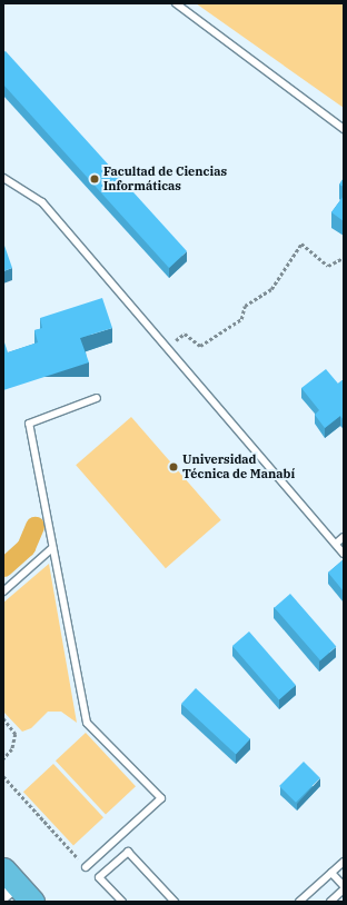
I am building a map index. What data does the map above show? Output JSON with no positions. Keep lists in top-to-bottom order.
{
  "places": ["Facultad de Ciencias Informáticas", "Universidad Técnica de Manabí"]
}
